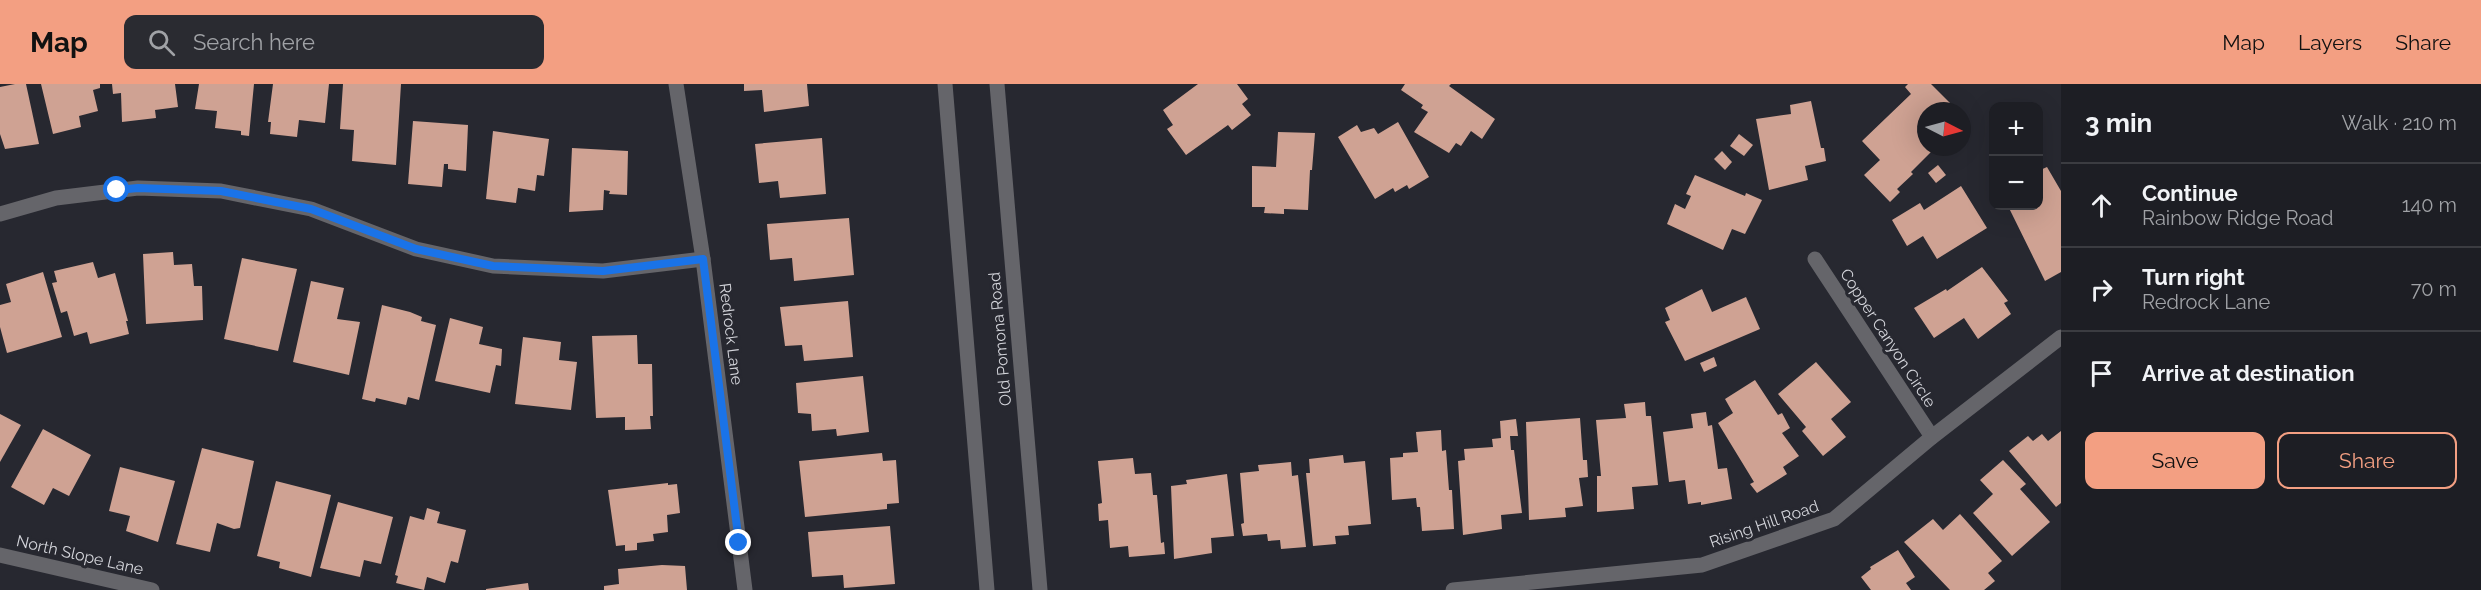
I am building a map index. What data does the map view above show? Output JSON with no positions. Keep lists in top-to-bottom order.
{
  "streets": {
    "street": [
      "Redrock Lane",
      "Copper Canyon Circle",
      "Old Pomona Road",
      "Rising Hill Road",
      "North Slope Lane"
    ]
  },
  "crossings": [
    ["Copper Canyon Circle", "Rising Hill Road"]
  ],
  "north": "right",
  "page": {
    "header": "Map",
    "search": "Search here",
    "nav": ["Map", "Layers", "Share"],
    "heading": ["3 min", "Walk · 210 m"],
    "map_buttons": ["+", "−"],
    "list": [
      ["Continue", "Rainbow Ridge Road", "140 m"],
      ["Turn right", "Redrock Lane", "70 m"],
      "Arrive at destination"
    ],
    "buttons": ["Save", "Share"]
  }
}
